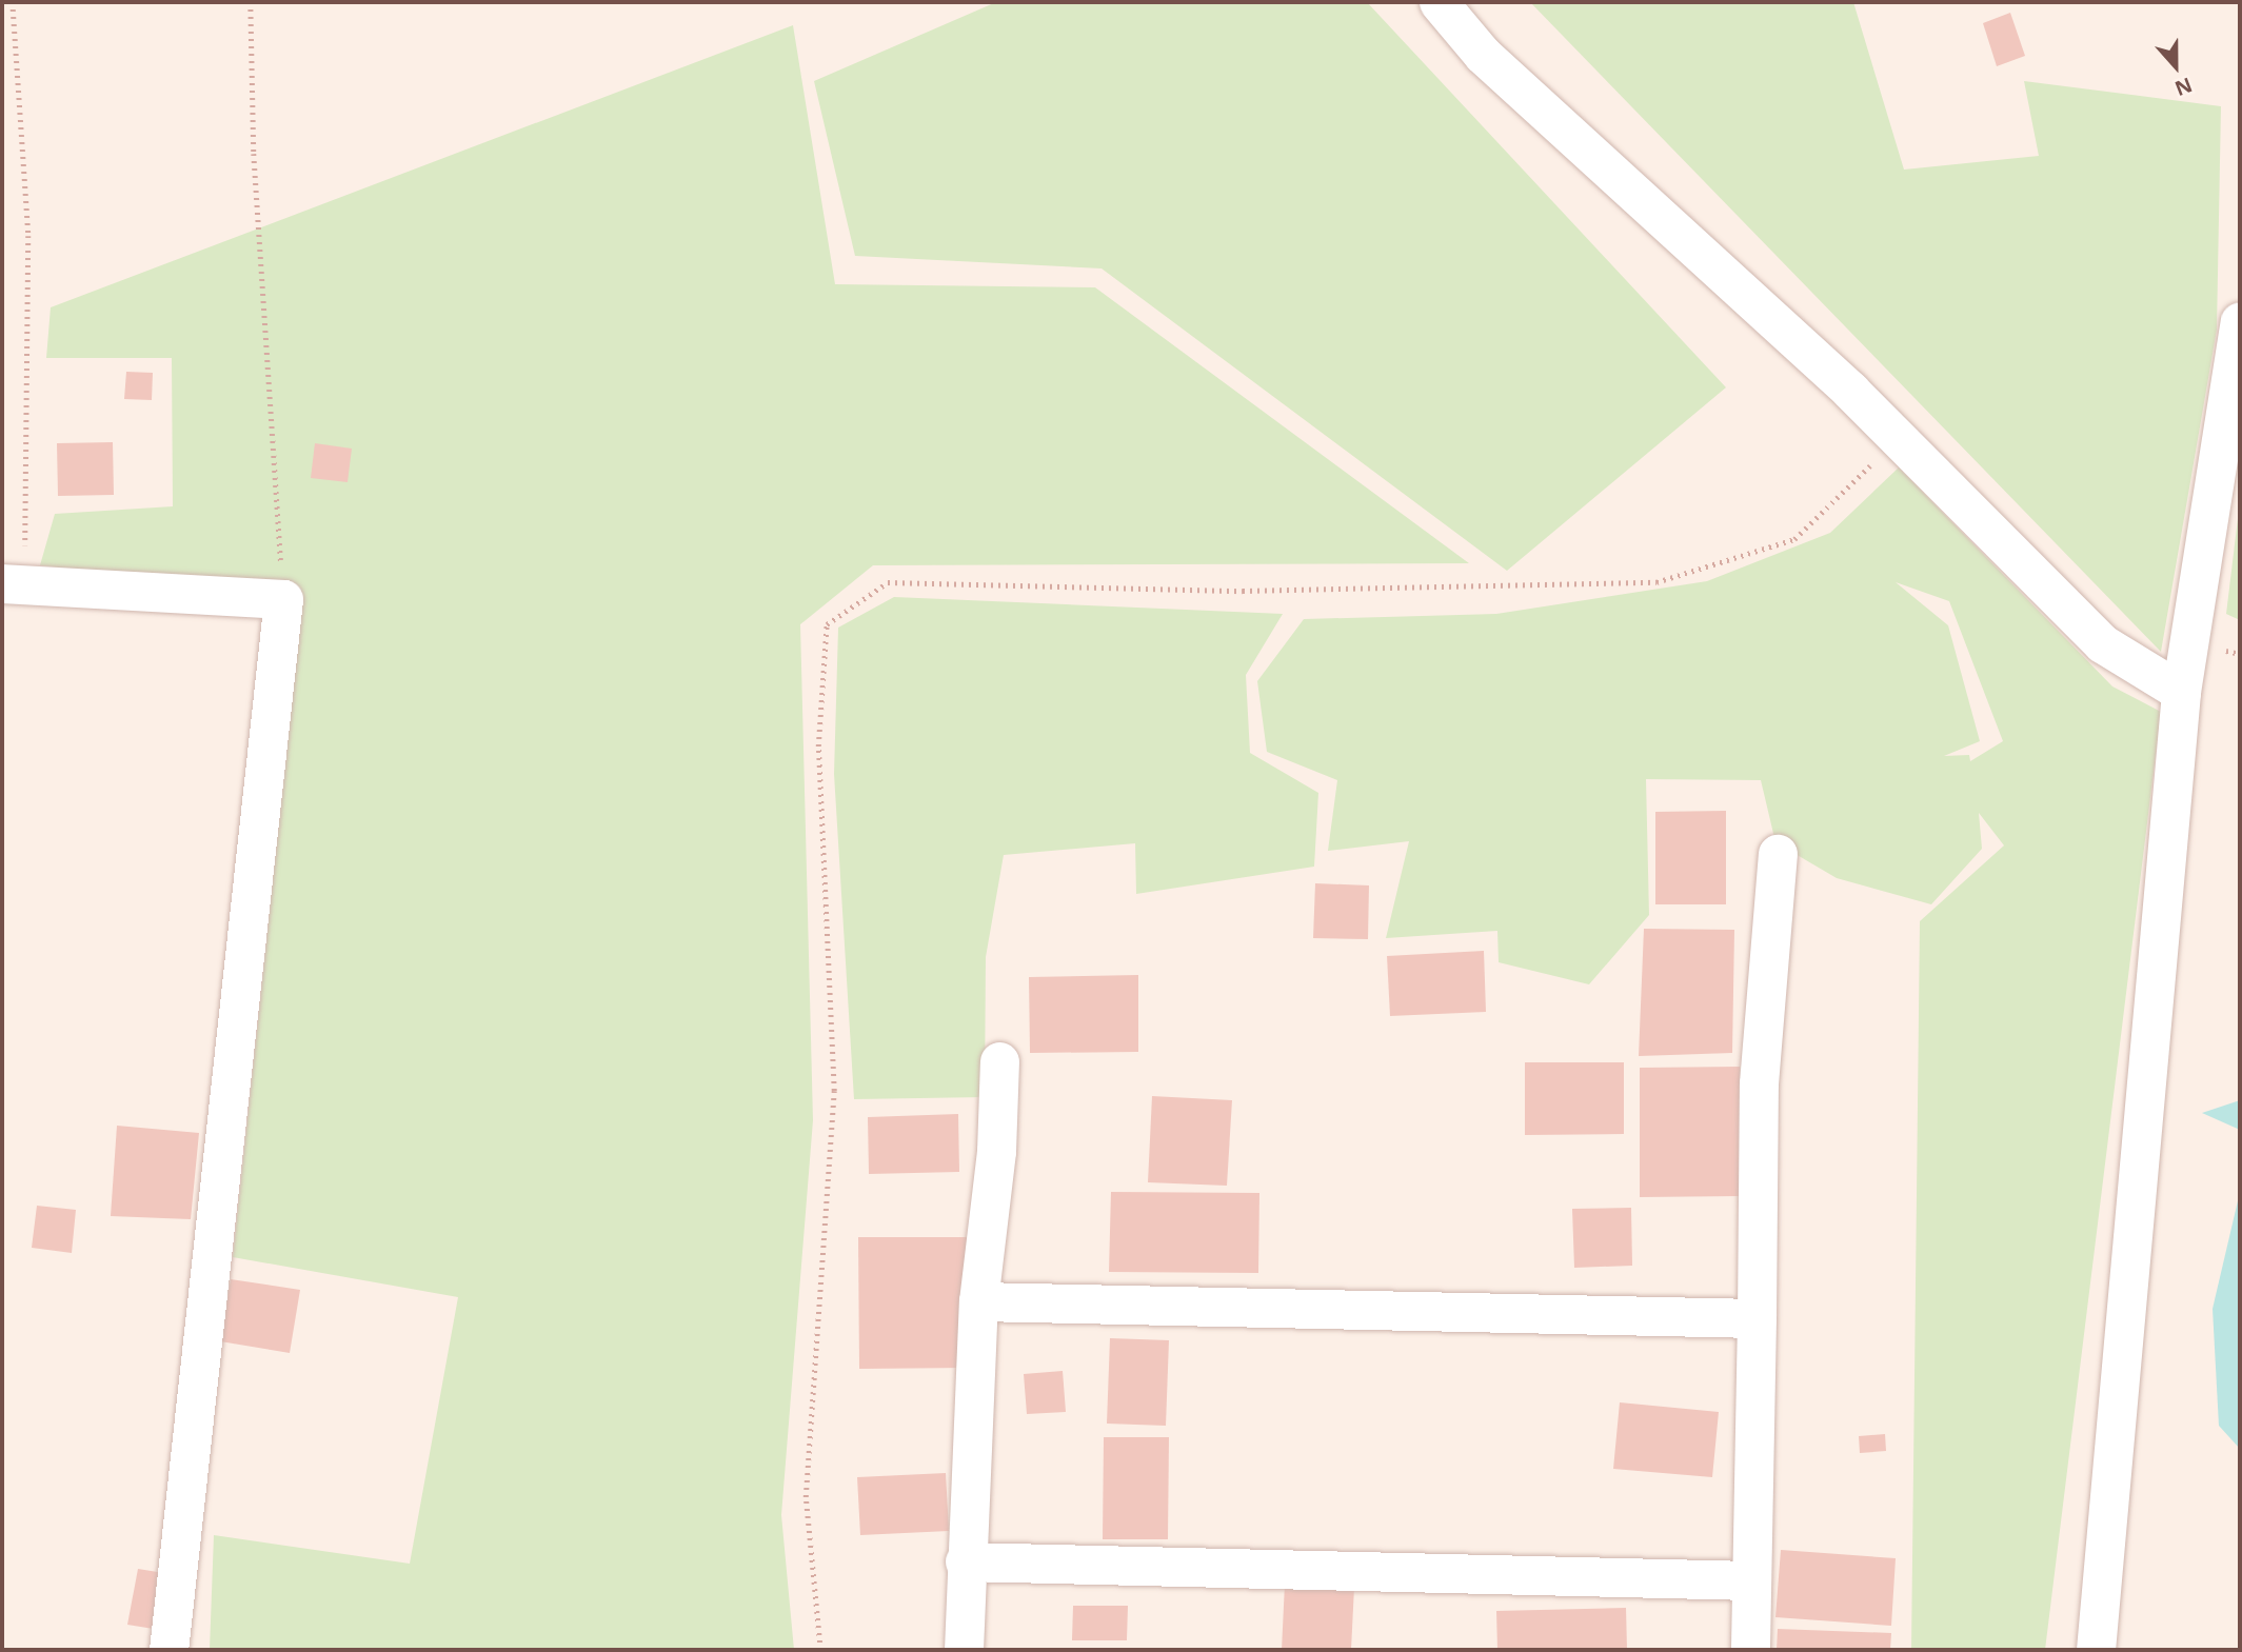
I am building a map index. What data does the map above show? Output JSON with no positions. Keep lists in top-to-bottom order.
{
  "north": "bottom"
}
